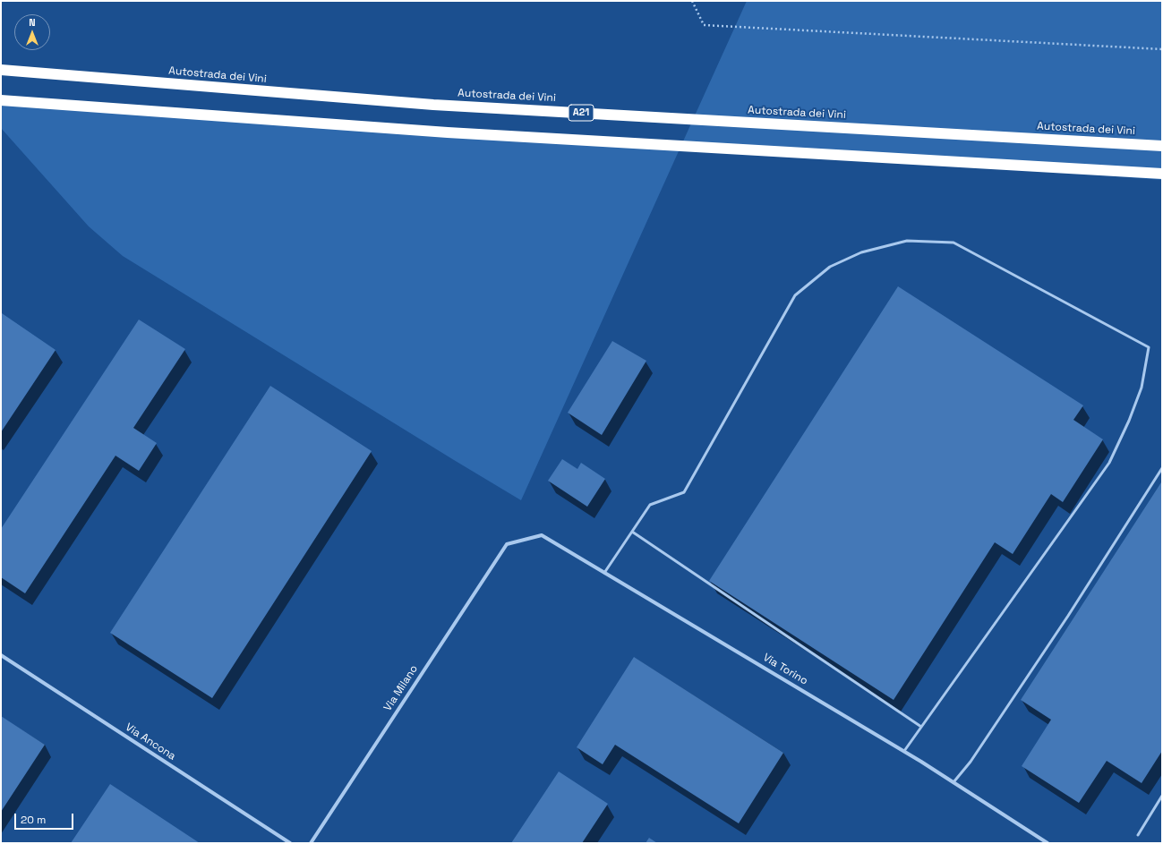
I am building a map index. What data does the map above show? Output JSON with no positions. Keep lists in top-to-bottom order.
{
  "streets": {
    "highway": ["Autostrada dei Vini", "A21"],
    "street": ["Via Torino", "Via Milano", "Via Ancona"]
  },
  "crossings": [
    ["Via Torino", "Via Milano"]
  ],
  "scale_bar": "20 m",
  "north": "top"
}
